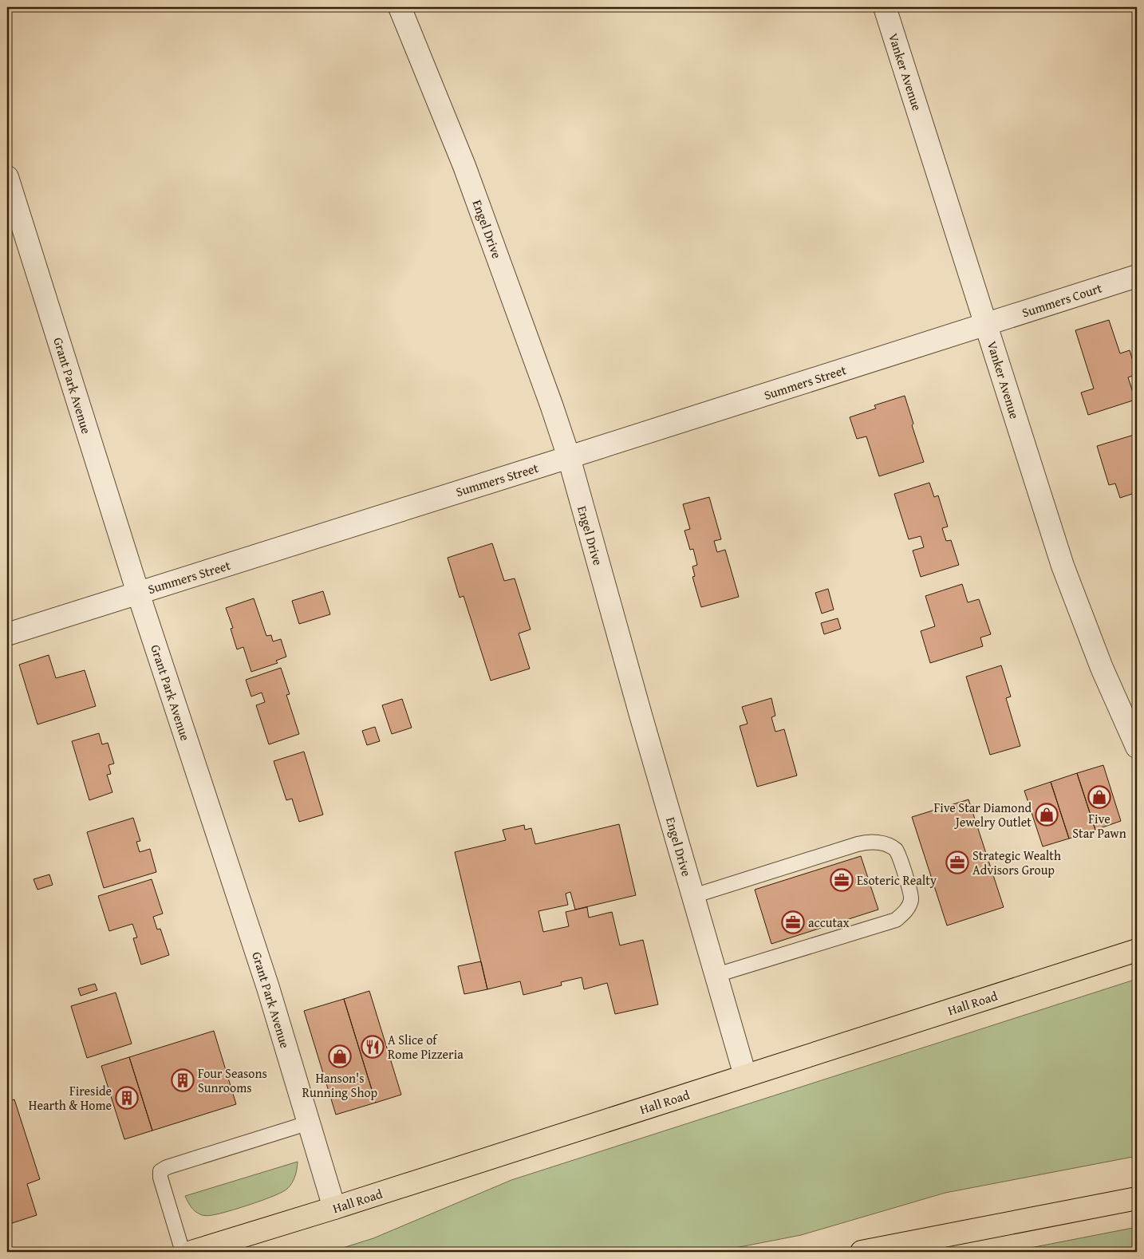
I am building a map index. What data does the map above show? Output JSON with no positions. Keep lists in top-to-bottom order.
{
  "streets": {
    "highway": ["Hall Road"],
    "street": [
      "Vanker Avenue",
      "Engel Drive",
      "Summers Court",
      "Summers Street",
      "Grant Park Avenue"
    ]
  },
  "crossings": [
    ["Vanker Avenue", "Summers Court"],
    ["Vanker Avenue", "Summers Street"],
    ["Engel Drive", "Summers Street"],
    ["Engel Drive", "Hall Road"],
    ["Summers Court", "Summers Street"],
    ["Summers Street", "Grant Park Avenue"],
    ["Grant Park Avenue", "Hall Road"]
  ],
  "places": {
    "shop": ["Five Star Pawn", "Five Star Diamond Jewelry Outlet", "Hanson's Running Shop"],
    "office": ["Strategic Wealth Advisors Group", "Esoteric Realty", "accutax"],
    "restaurant": ["A Slice of Rome Pizzeria"],
    "building": ["Four Seasons Sunrooms", "Fireside Hearth & Home"]
  }
}
